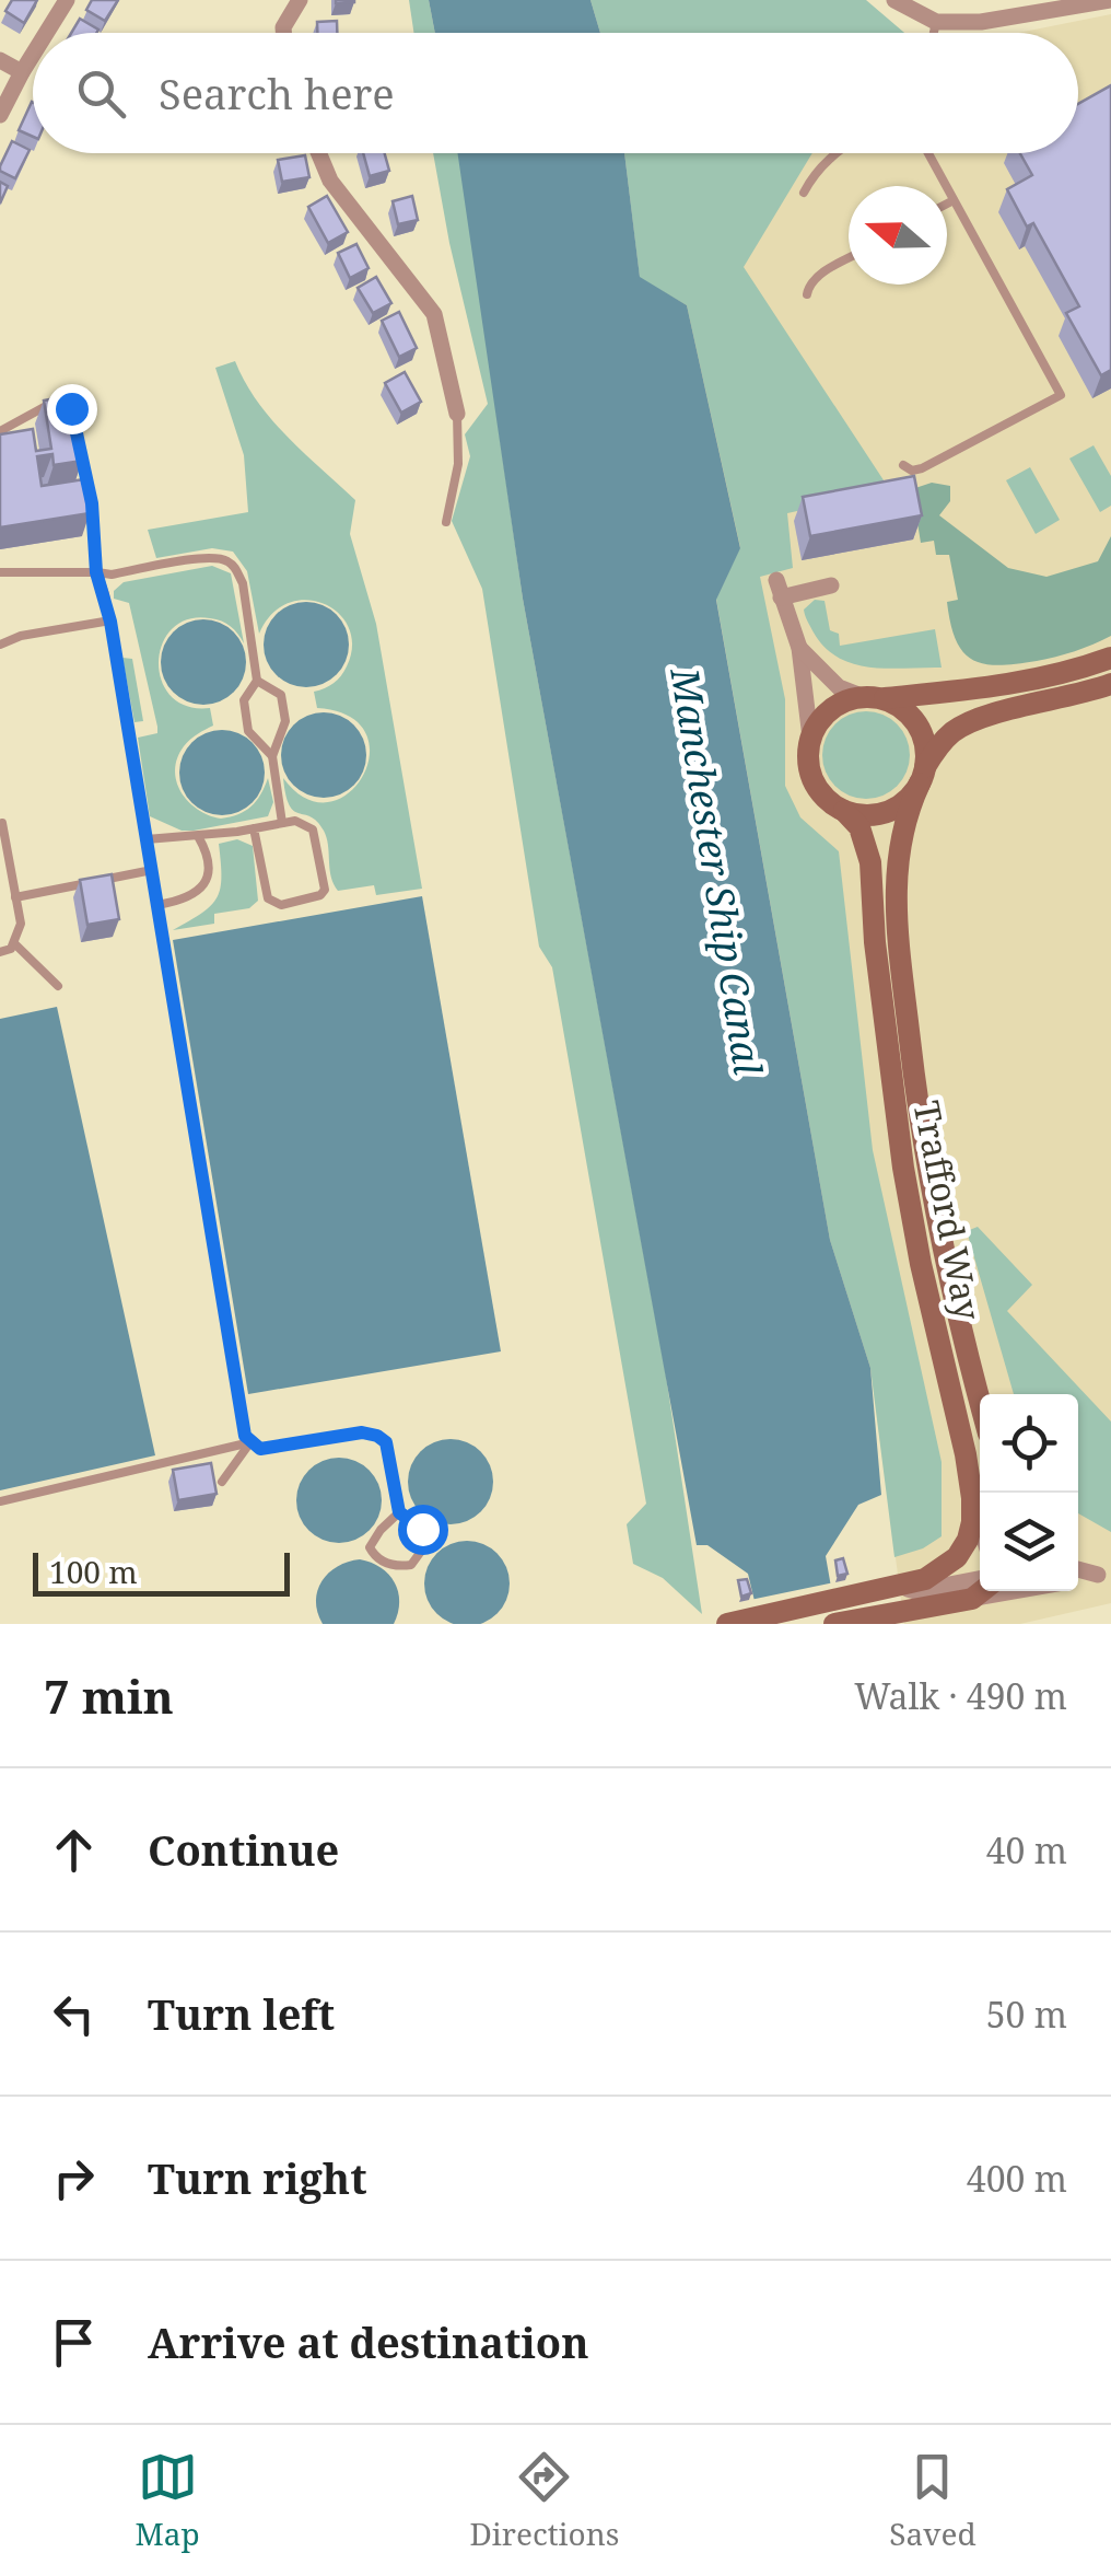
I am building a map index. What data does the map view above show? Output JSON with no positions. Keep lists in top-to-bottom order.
{
  "streets": {
    "street": ["Trafford Way"]
  },
  "water": ["Manchester Ship Canal"],
  "scale_bar": "100 m",
  "north": "left",
  "page": {
    "search": "Search here",
    "scale": "100 m",
    "heading": ["7 min", "Walk · 490 m"],
    "list": [
      ["Continue", "40 m"],
      ["Turn left", "50 m"],
      ["Turn right", "400 m"],
      "Arrive at destination"
    ],
    "nav": ["Map", "Directions", "Saved"]
  }
}
